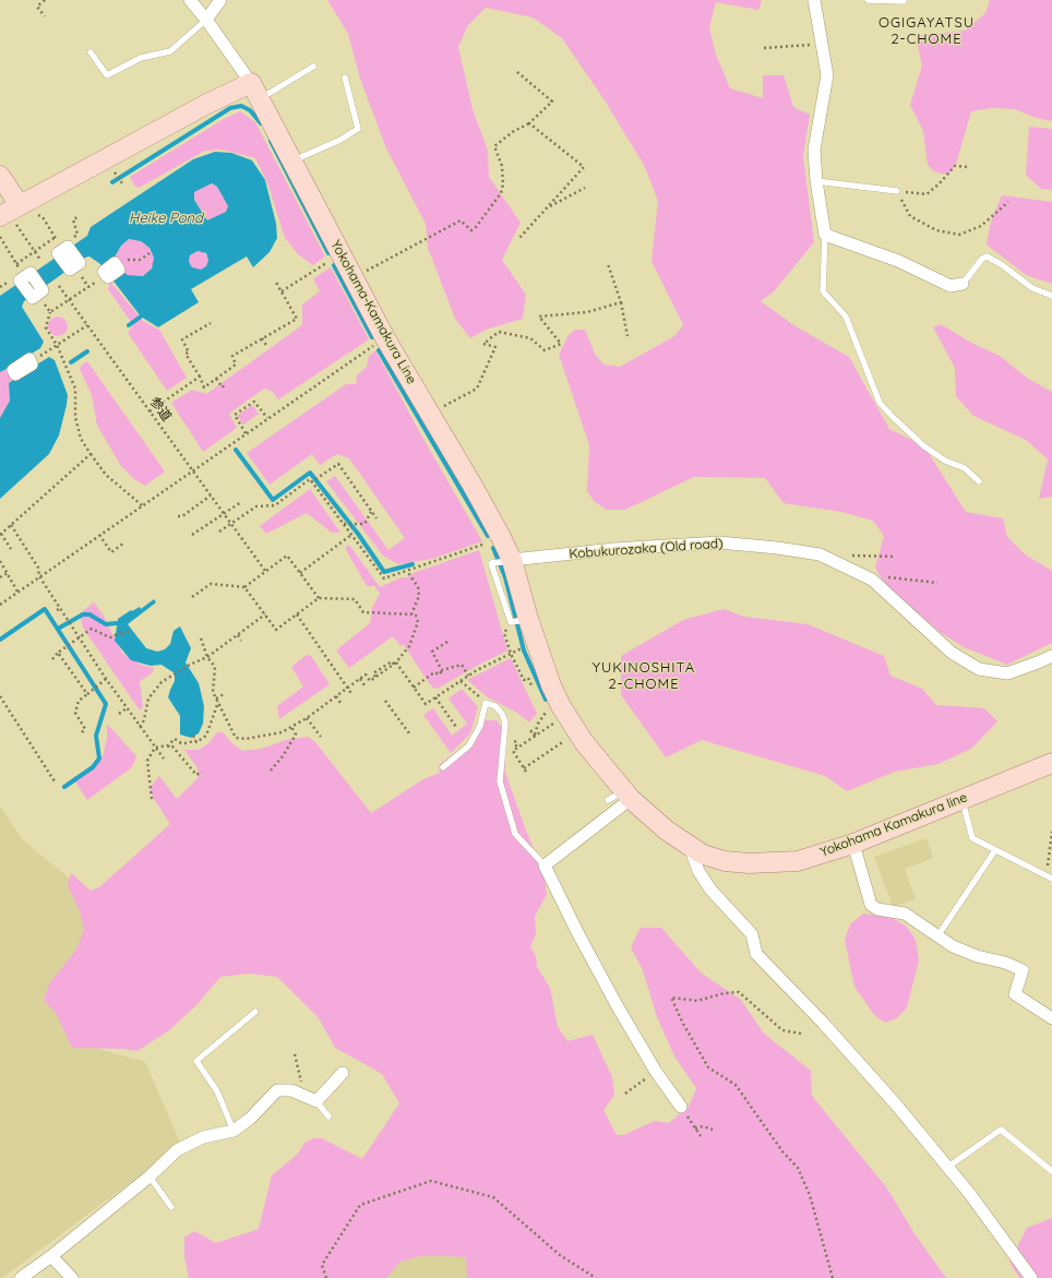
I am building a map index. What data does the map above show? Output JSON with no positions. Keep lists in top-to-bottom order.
{
  "streets": {
    "main road": ["Yokohama-Kamakura Line", "Yokohama Kamakura line"],
    "street": ["Kobukurozaka (Old road)"],
    "path": ["参道"]
  },
  "crossings": [
    ["Yokohama-Kamakura Line", "Kobukurozaka (Old road)"],
    ["Yokohama-Kamakura Line", "Yokohama Kamakura line"]
  ],
  "districts": ["OGIGAYATSU 2-CHOME", "YUKINOSHITA 2-CHOME"],
  "water": ["Heike Pond"]
}
